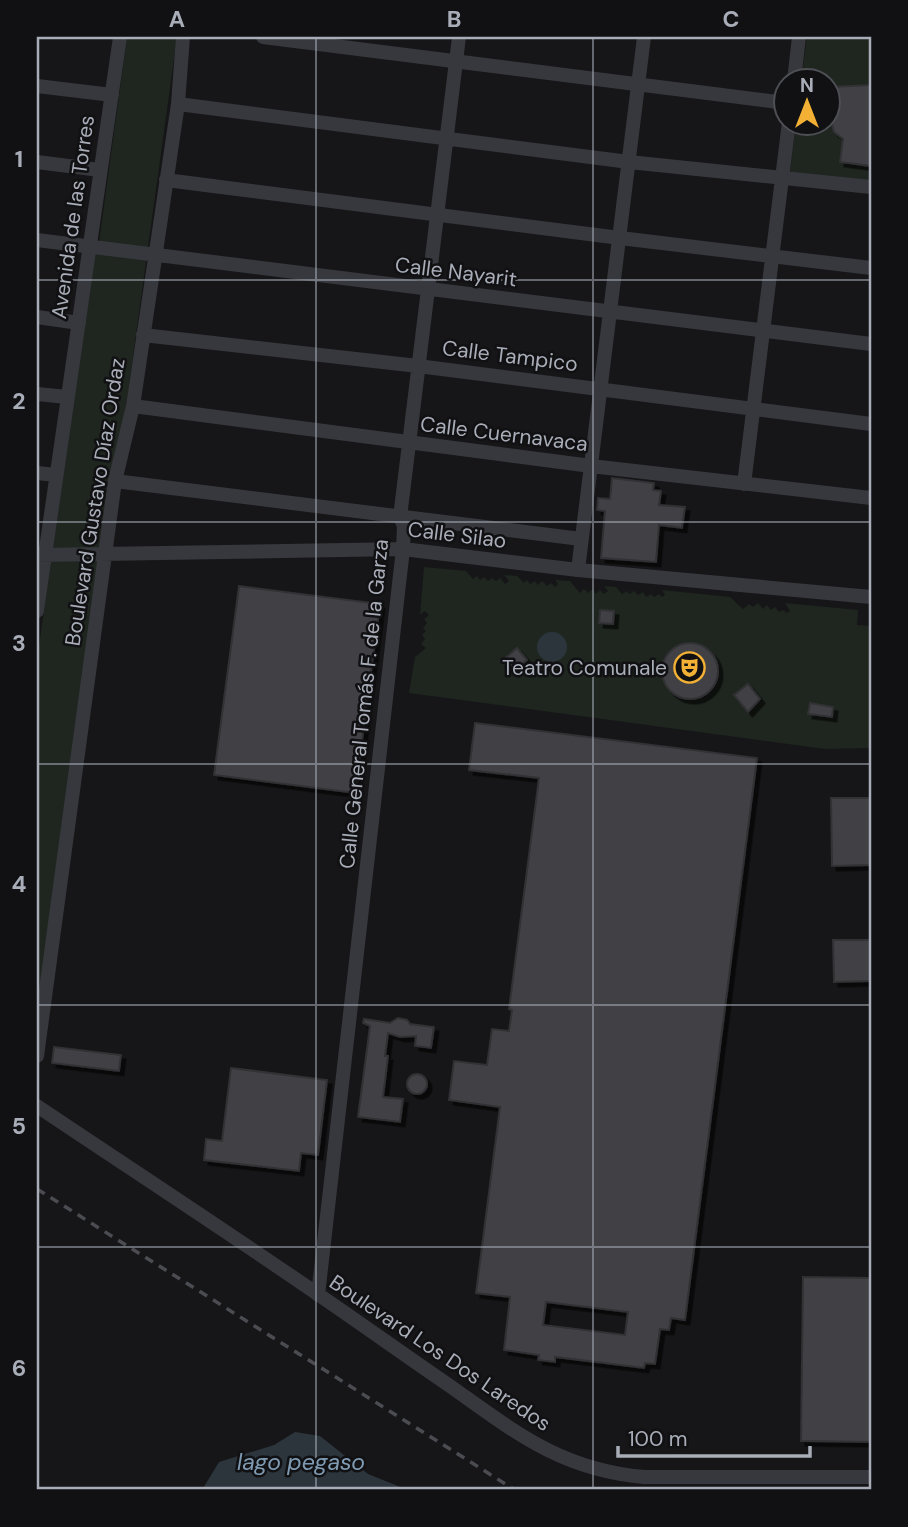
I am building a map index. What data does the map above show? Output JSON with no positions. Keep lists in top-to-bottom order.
{
  "streets": {
    "street": [
      "Avenida de las Torres",
      "Calle Nayarit",
      "Calle Tampico",
      "Calle Cuernavaca",
      "Boulevard Gustavo Díaz Ordaz",
      "Calle Silao",
      "Calle General Tomás F. de la Garza",
      "Boulevard Los Dos Laredos"
    ]
  },
  "crossings": [
    ["Avenida de las Torres", "Calle Nayarit"],
    ["Avenida de las Torres", "Calle Silao"],
    ["Calle Nayarit", "Boulevard Gustavo Díaz Ordaz"],
    ["Calle Nayarit", "Calle General Tomás F. de la Garza"],
    ["Calle Tampico", "Boulevard Gustavo Díaz Ordaz"],
    ["Calle Tampico", "Calle General Tomás F. de la Garza"],
    ["Calle Cuernavaca", "Boulevard Gustavo Díaz Ordaz"],
    ["Calle Cuernavaca", "Calle General Tomás F. de la Garza"],
    ["Boulevard Gustavo Díaz Ordaz", "Calle Silao"],
    ["Calle Silao", "Calle General Tomás F. de la Garza"],
    ["Calle General Tomás F. de la Garza", "Boulevard Los Dos Laredos"]
  ],
  "water": ["lago pegaso"],
  "places": {
    "theatre": ["Teatro Comunale"]
  },
  "scale_bar": "100 m",
  "north": "top",
  "grid": {
    "columns": ["A", "B", "C"],
    "rows": [
      "1",
      "2",
      "3",
      "4",
      "5",
      "6"
    ]
  }
}
